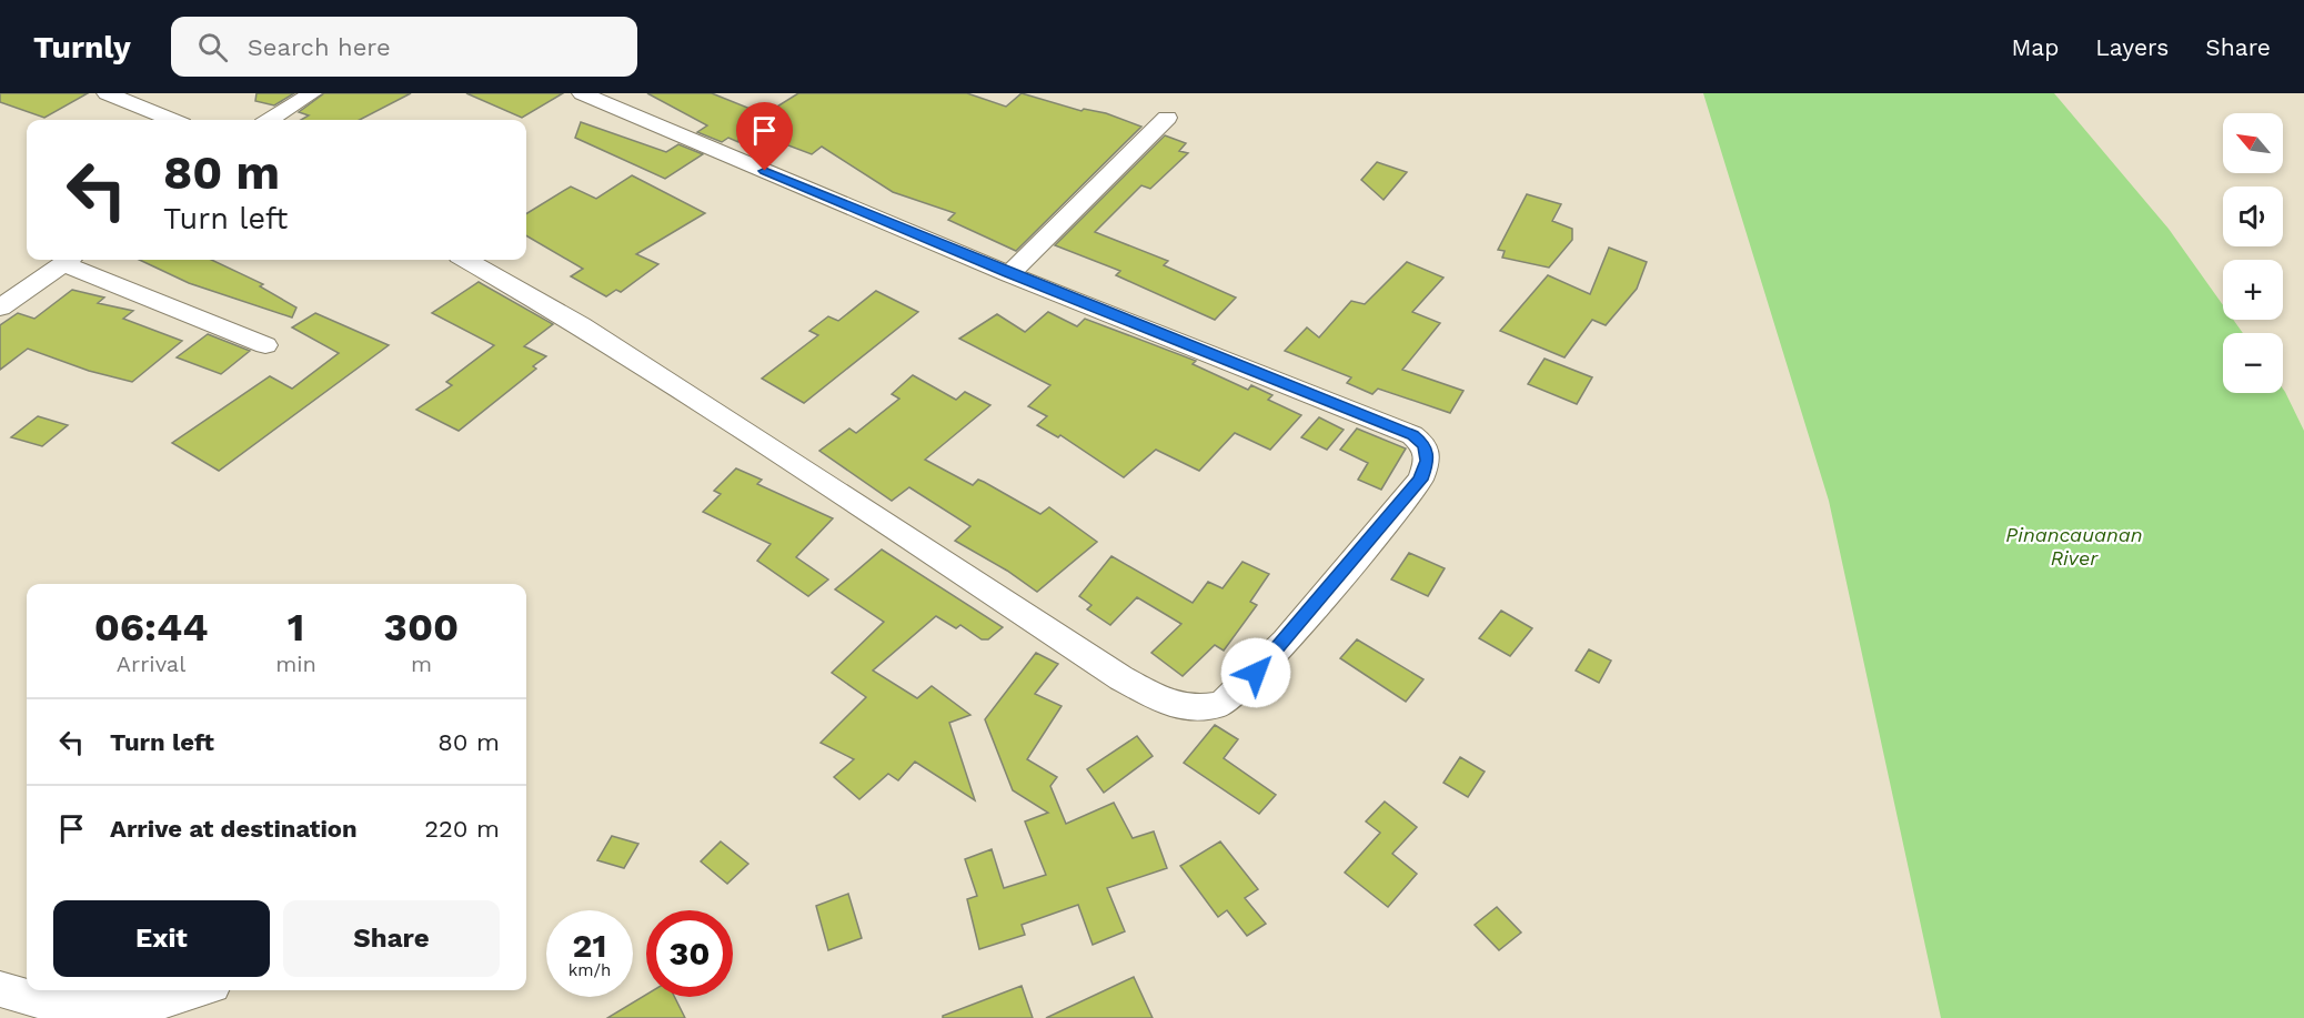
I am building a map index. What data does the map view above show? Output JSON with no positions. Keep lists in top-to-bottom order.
{
  "water": ["Pinancauanan River"],
  "north": "top left",
  "page": {
    "header": "Turnly",
    "search": "Search here",
    "nav": ["Map", "Layers", "Share"],
    "map_buttons": ["+", "−"],
    "turn": ["80 m", "Turn left"],
    "eta": [
      "06:44",
      "Arrival",
      "1",
      "min",
      "300",
      "m"
    ],
    "list": [
      {
        "name": "Turn left",
        "value": "80 m"
      },
      {
        "name": "Arrive at destination",
        "value": "220 m"
      }
    ],
    "buttons": ["Exit", "Share"],
    "speed": "21 km/h",
    "limit": "30"
  }
}
